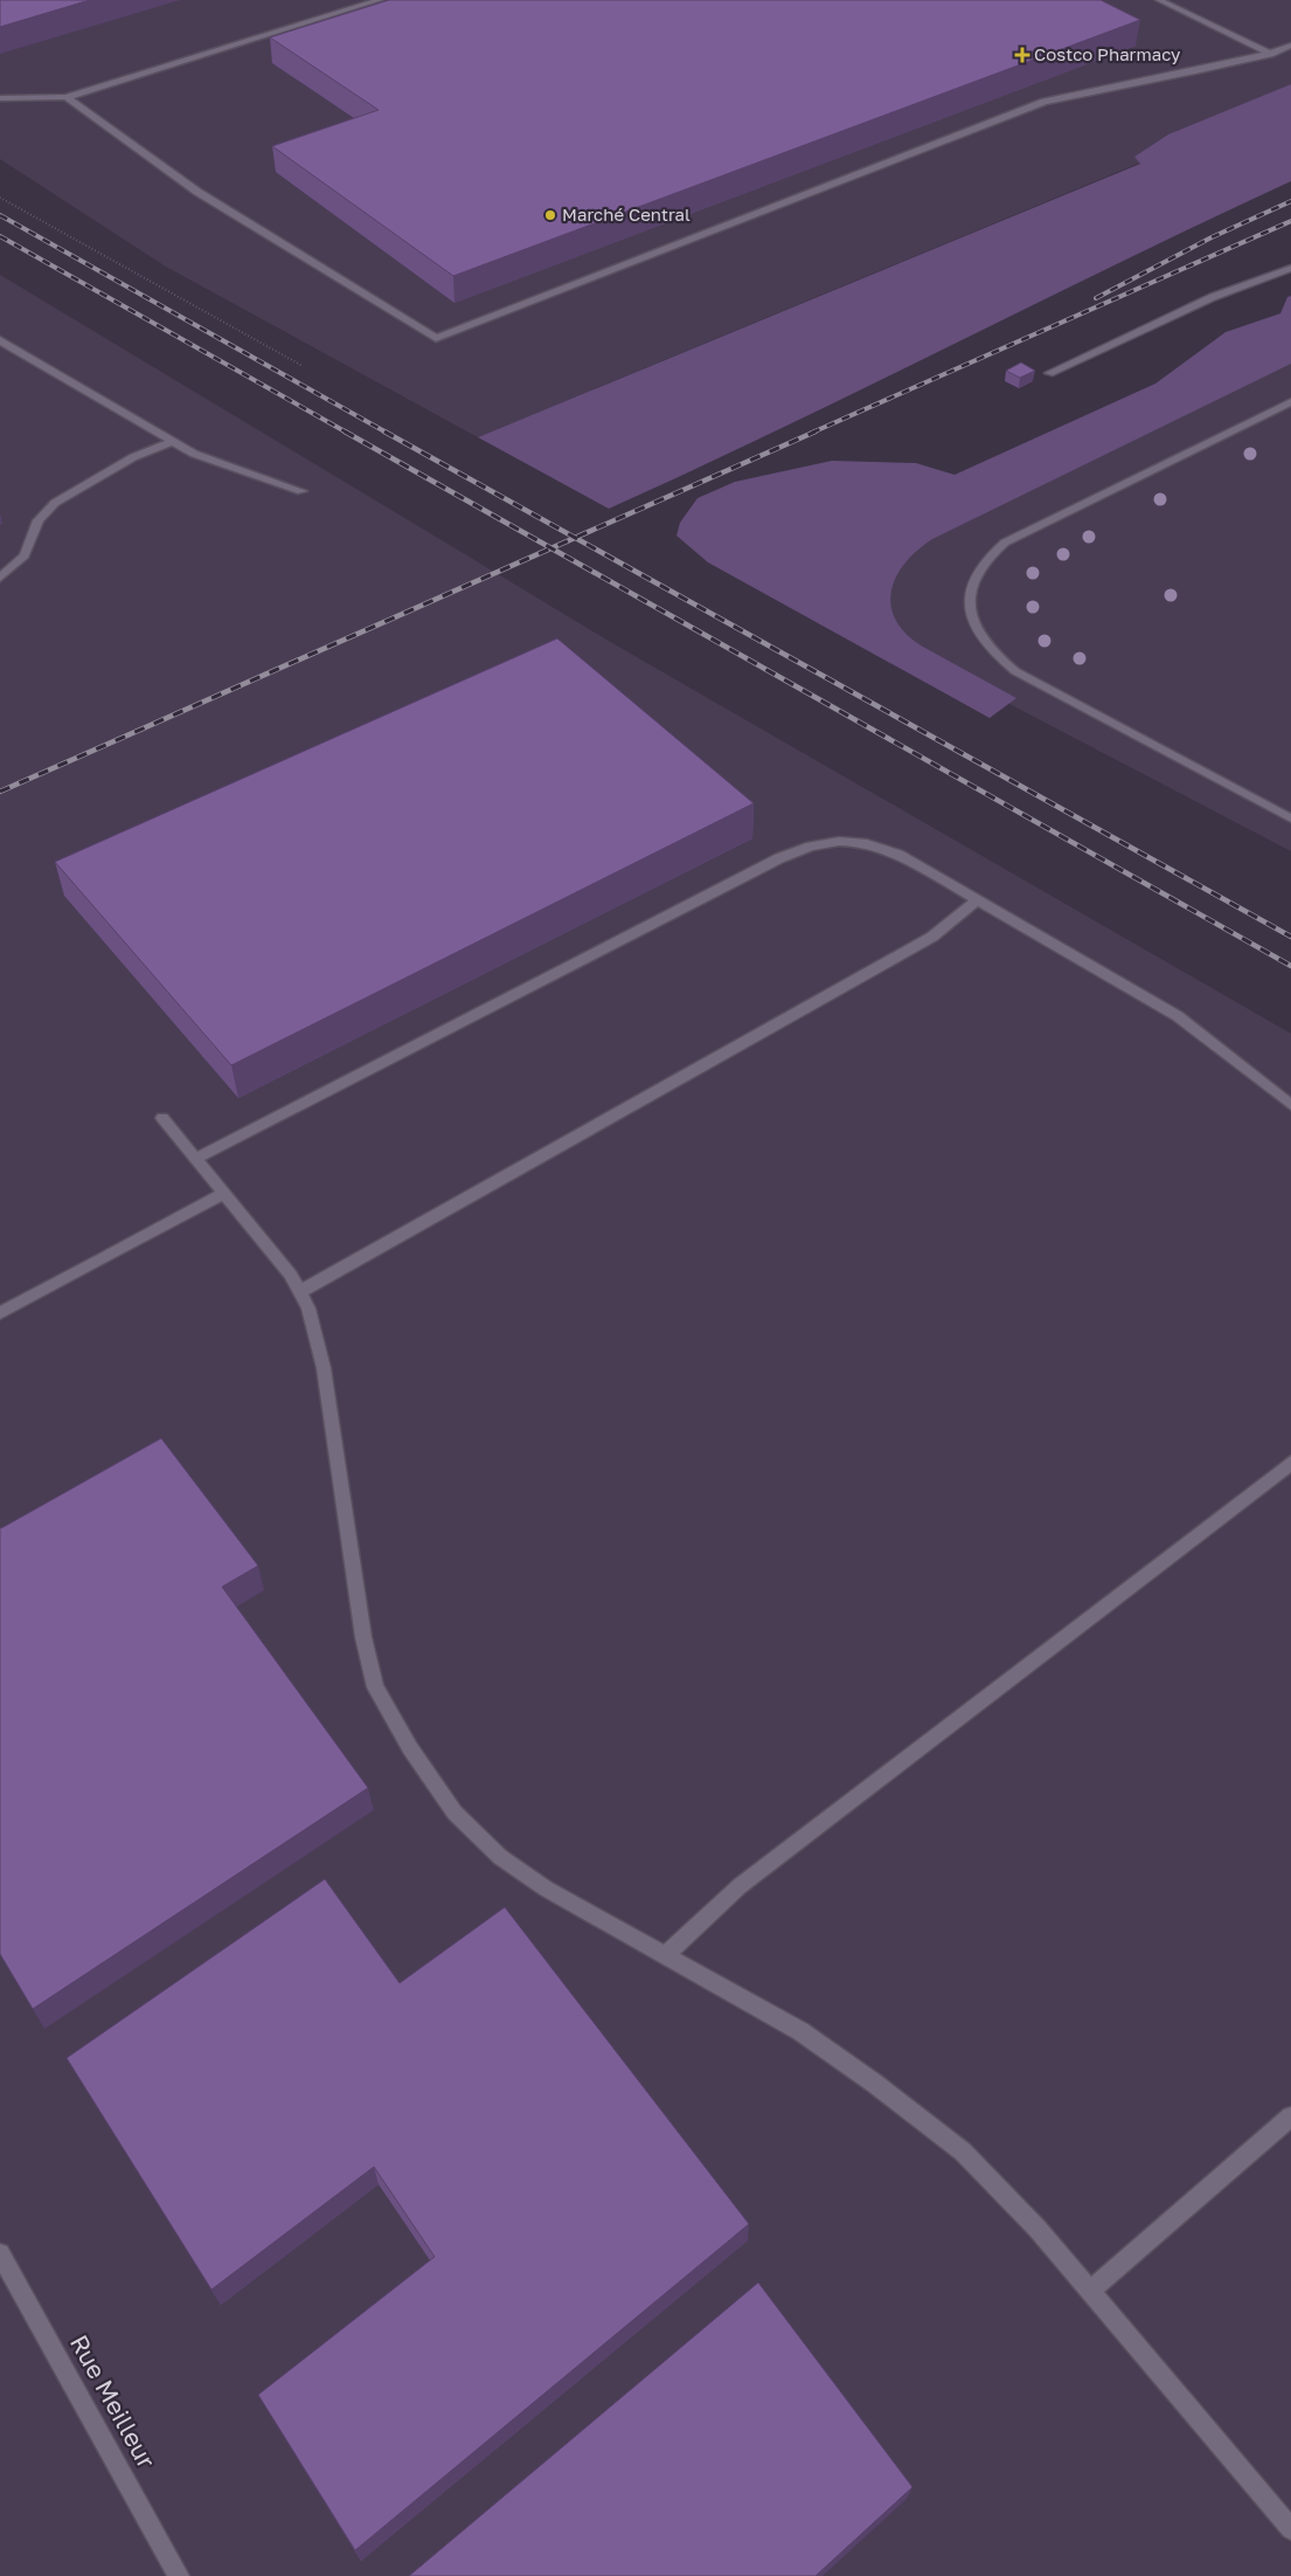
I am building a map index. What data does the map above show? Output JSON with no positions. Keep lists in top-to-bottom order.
{
  "streets": {
    "street": ["Rue Meilleur"]
  },
  "places": {
    "health": ["Costco Pharmacy"],
    "other": ["Marché Central"]
  }
}
